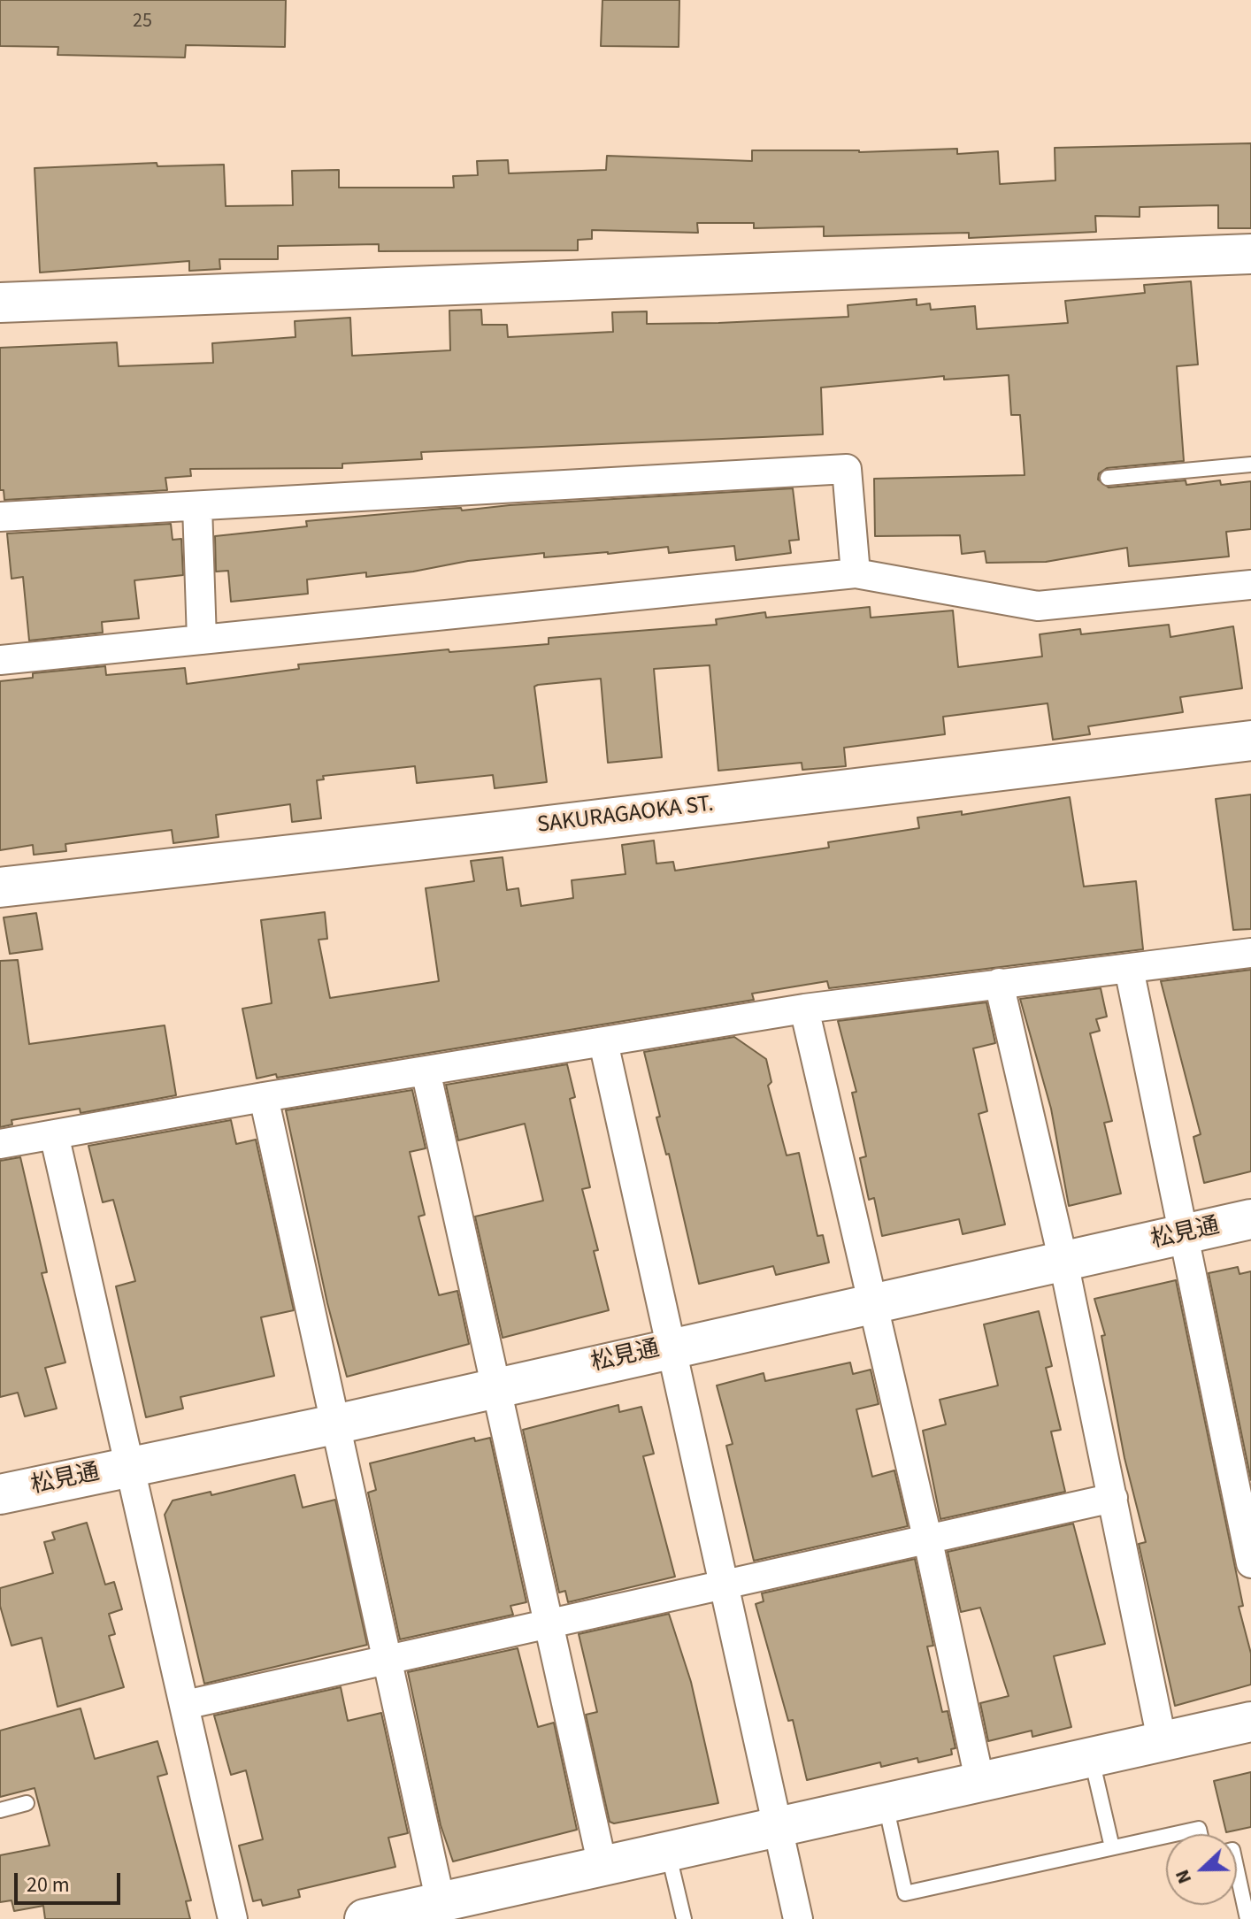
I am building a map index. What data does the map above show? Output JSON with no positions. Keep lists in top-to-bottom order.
{
  "streets": {
    "street": ["SAKURAGAOKA ST.", "松見通"]
  },
  "house_numbers": ["25"],
  "scale_bar": "20 m",
  "north": "left"
}
